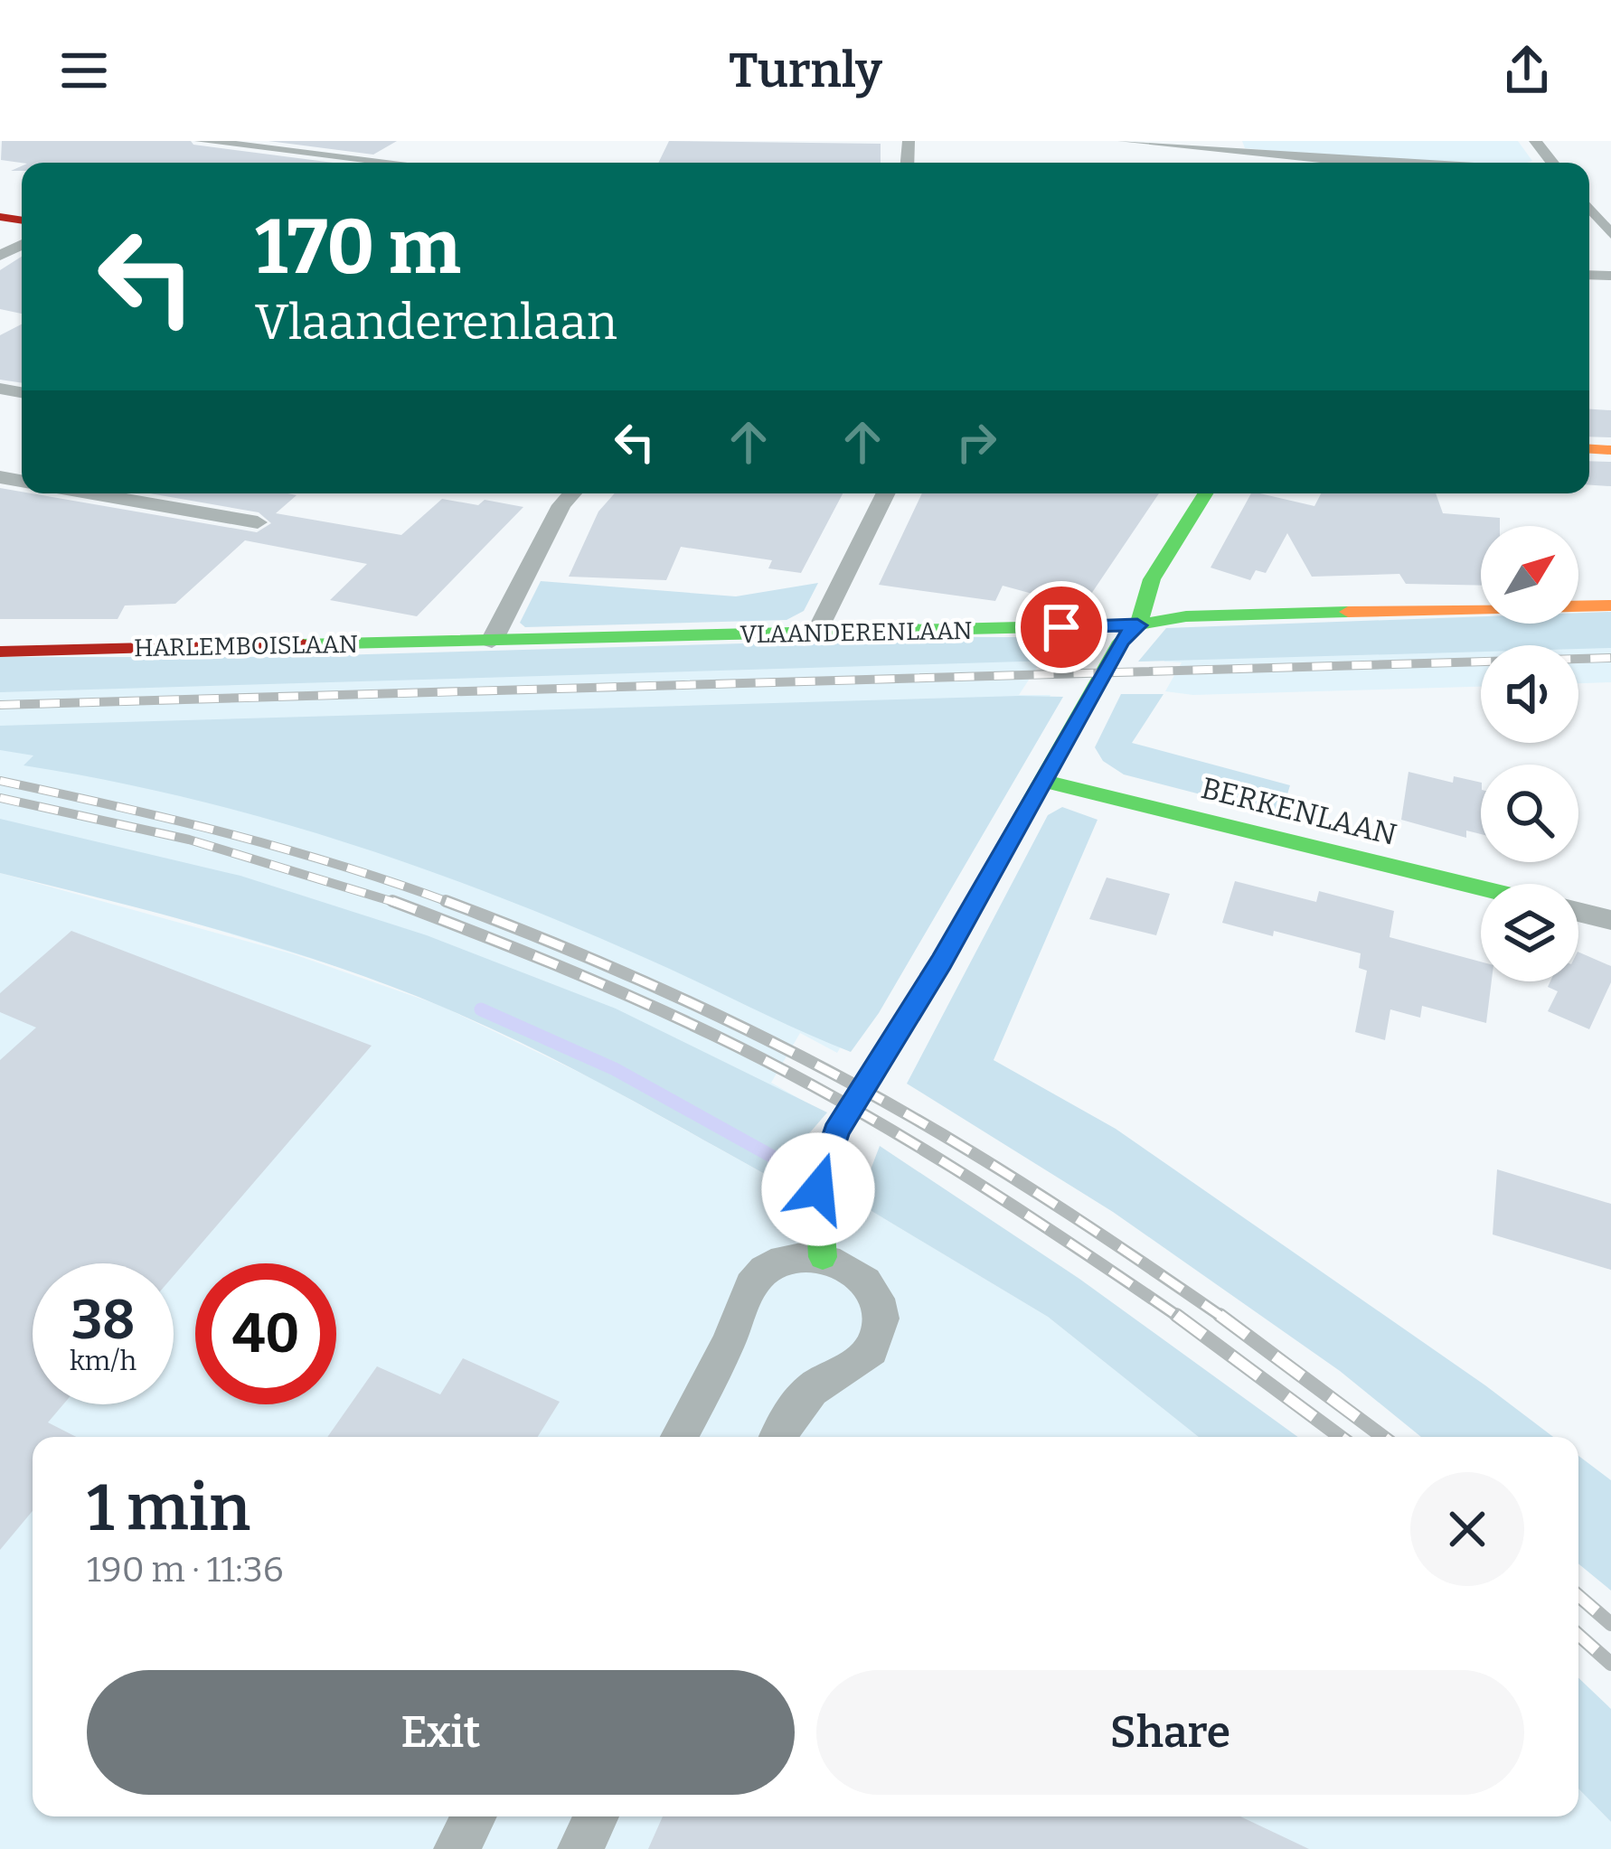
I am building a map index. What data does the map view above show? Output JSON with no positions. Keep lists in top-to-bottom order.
{
  "streets": {
    "street": ["VLAANDERENLAAN", "HARLEMBOISLAAN", "BERKENLAAN"]
  },
  "crossings": [
    ["VLAANDERENLAAN", "HARLEMBOISLAAN"]
  ],
  "north": "top right",
  "page": {
    "header": "Turnly",
    "turn": ["170 m", "Vlaanderenlaan"],
    "speed": "38 km/h",
    "limit": "40",
    "heading": ["1 min", "190 m · 11:36"],
    "buttons": ["Exit", "Share"]
  }
}
